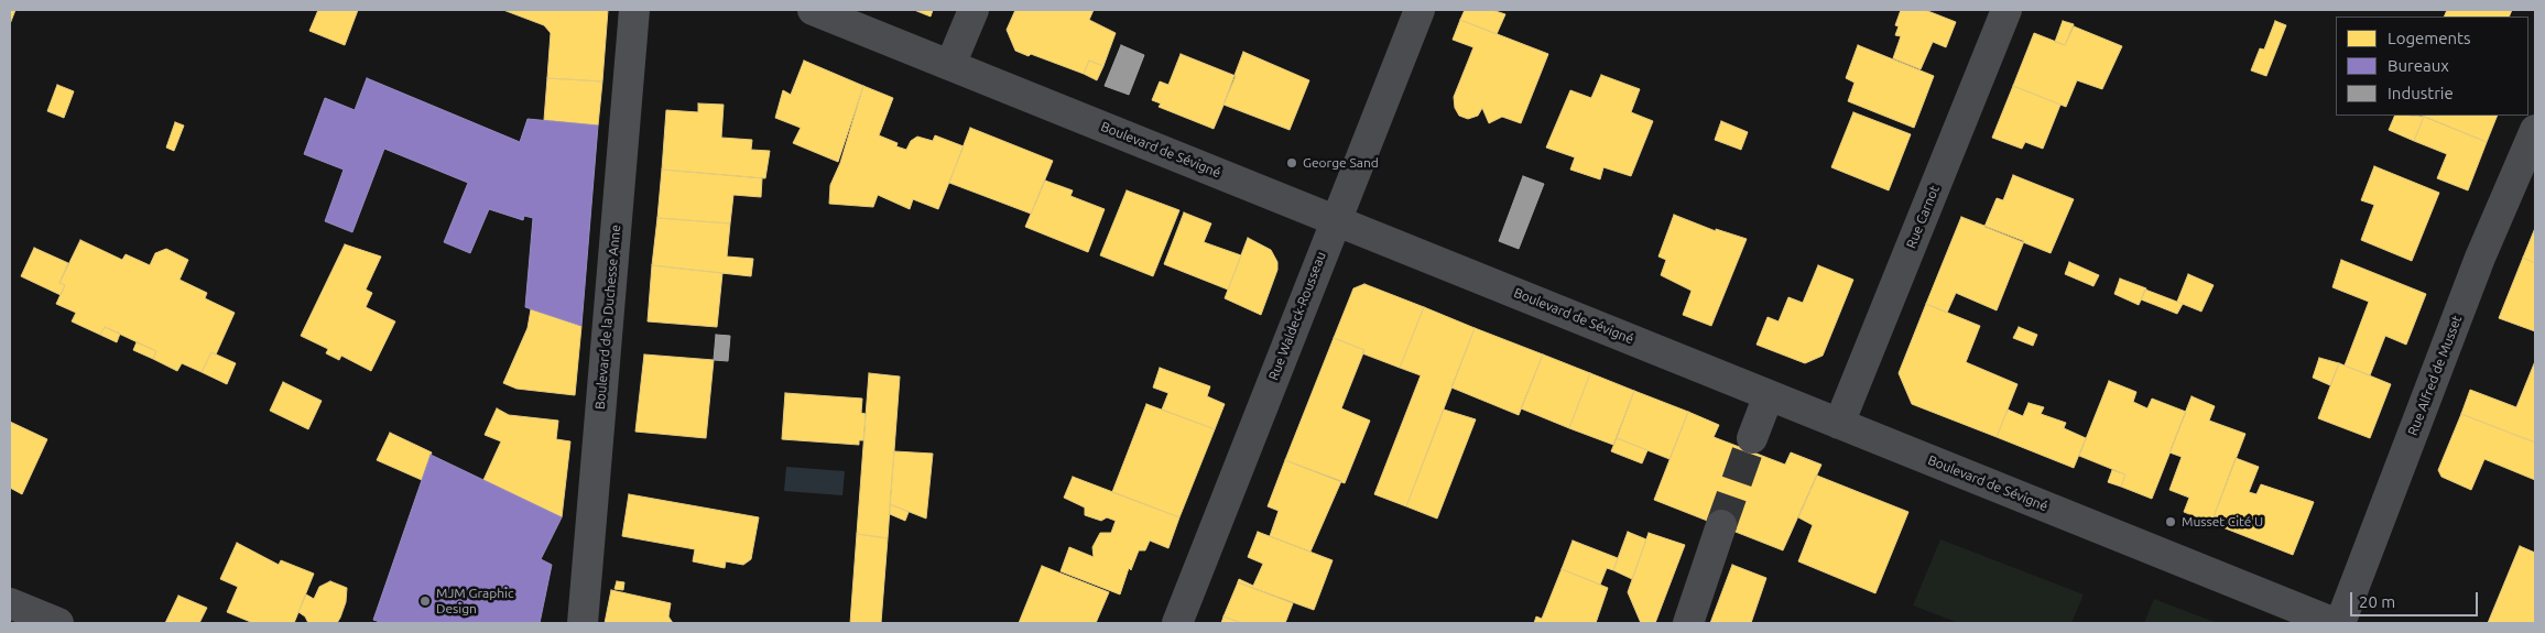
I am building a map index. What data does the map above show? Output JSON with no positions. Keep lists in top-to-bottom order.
{
  "streets": {
    "main road": ["Boulevard de la Duchesse Anne"],
    "street": [
      "Boulevard de Sévigné",
      "Rue Carnot",
      "Rue Waldeck-Rousseau",
      "Rue Alfred de Musset"
    ]
  },
  "crossings": [
    ["Boulevard de Sévigné", "Rue Carnot"],
    ["Boulevard de Sévigné", "Rue Waldeck-Rousseau"]
  ],
  "places": ["George Sand", "Musset Cité U", "MJM Graphic Design"],
  "legend": ["Logements", "Bureaux", "Industrie"],
  "scale_bar": "20 m"
}
